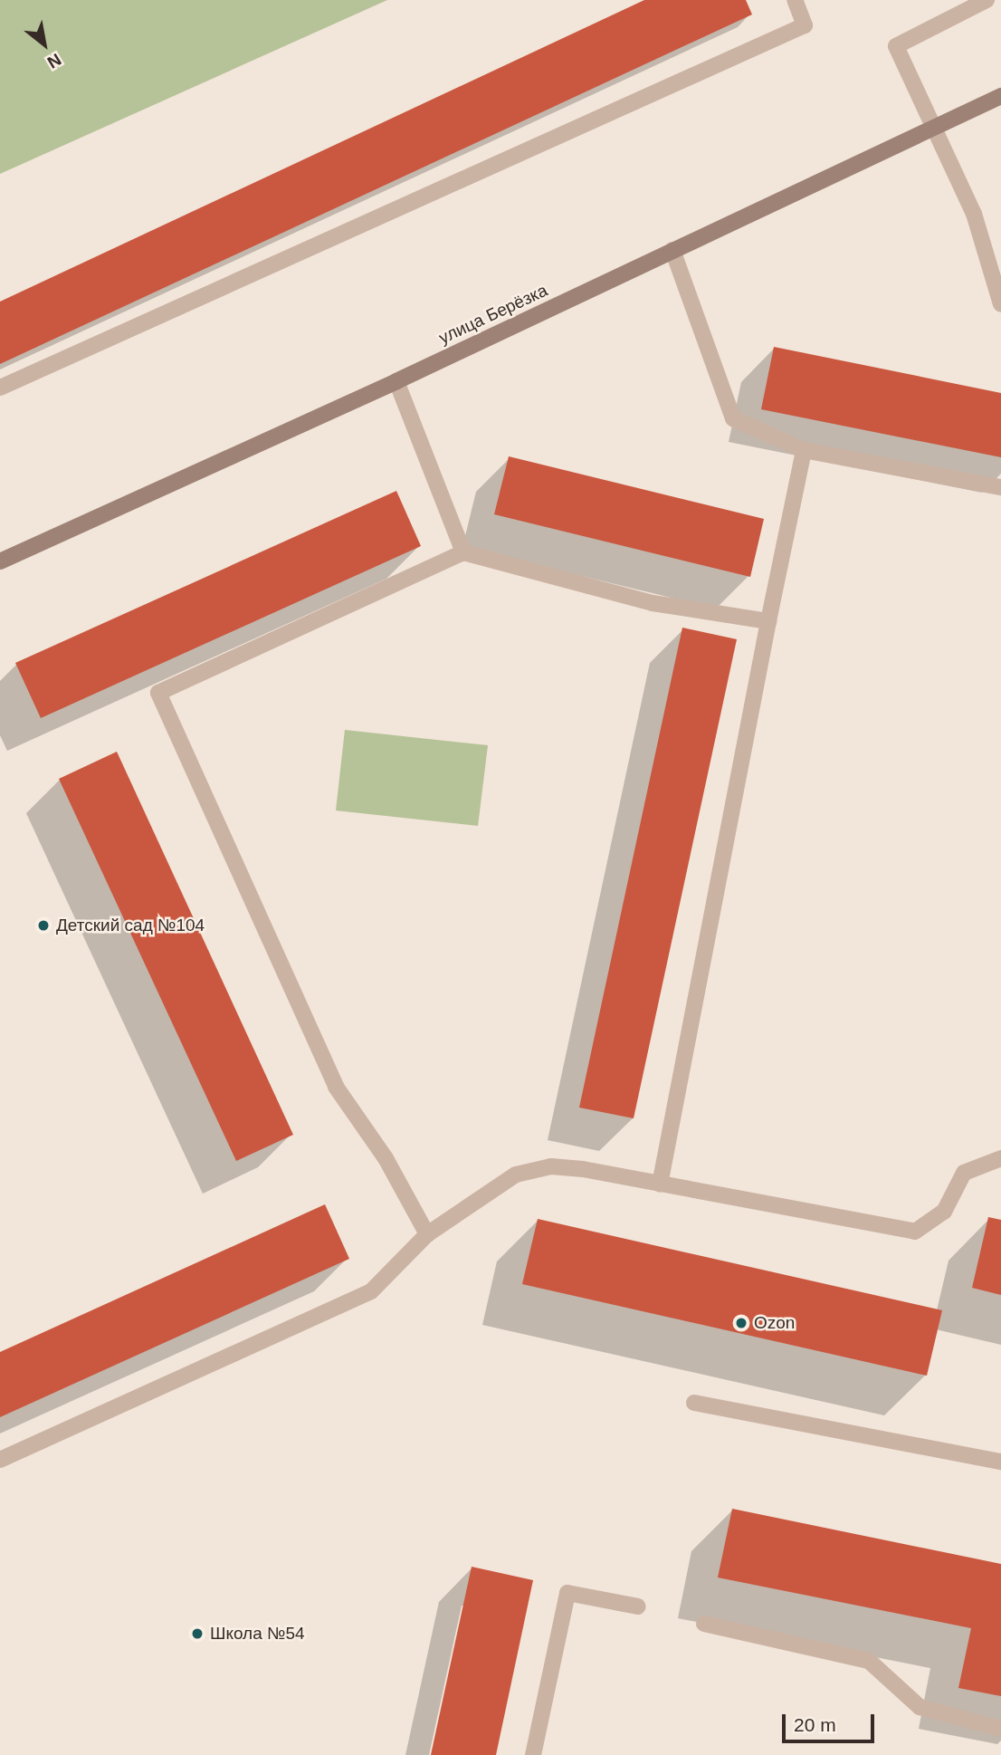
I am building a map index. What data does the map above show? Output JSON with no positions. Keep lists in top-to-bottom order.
{
  "streets": {
    "main road": ["улица Берёзка"]
  },
  "places": ["Детский сад №104", "Ozon", "Школа №54"],
  "scale_bar": "20 m",
  "north": "bottom right"
}
